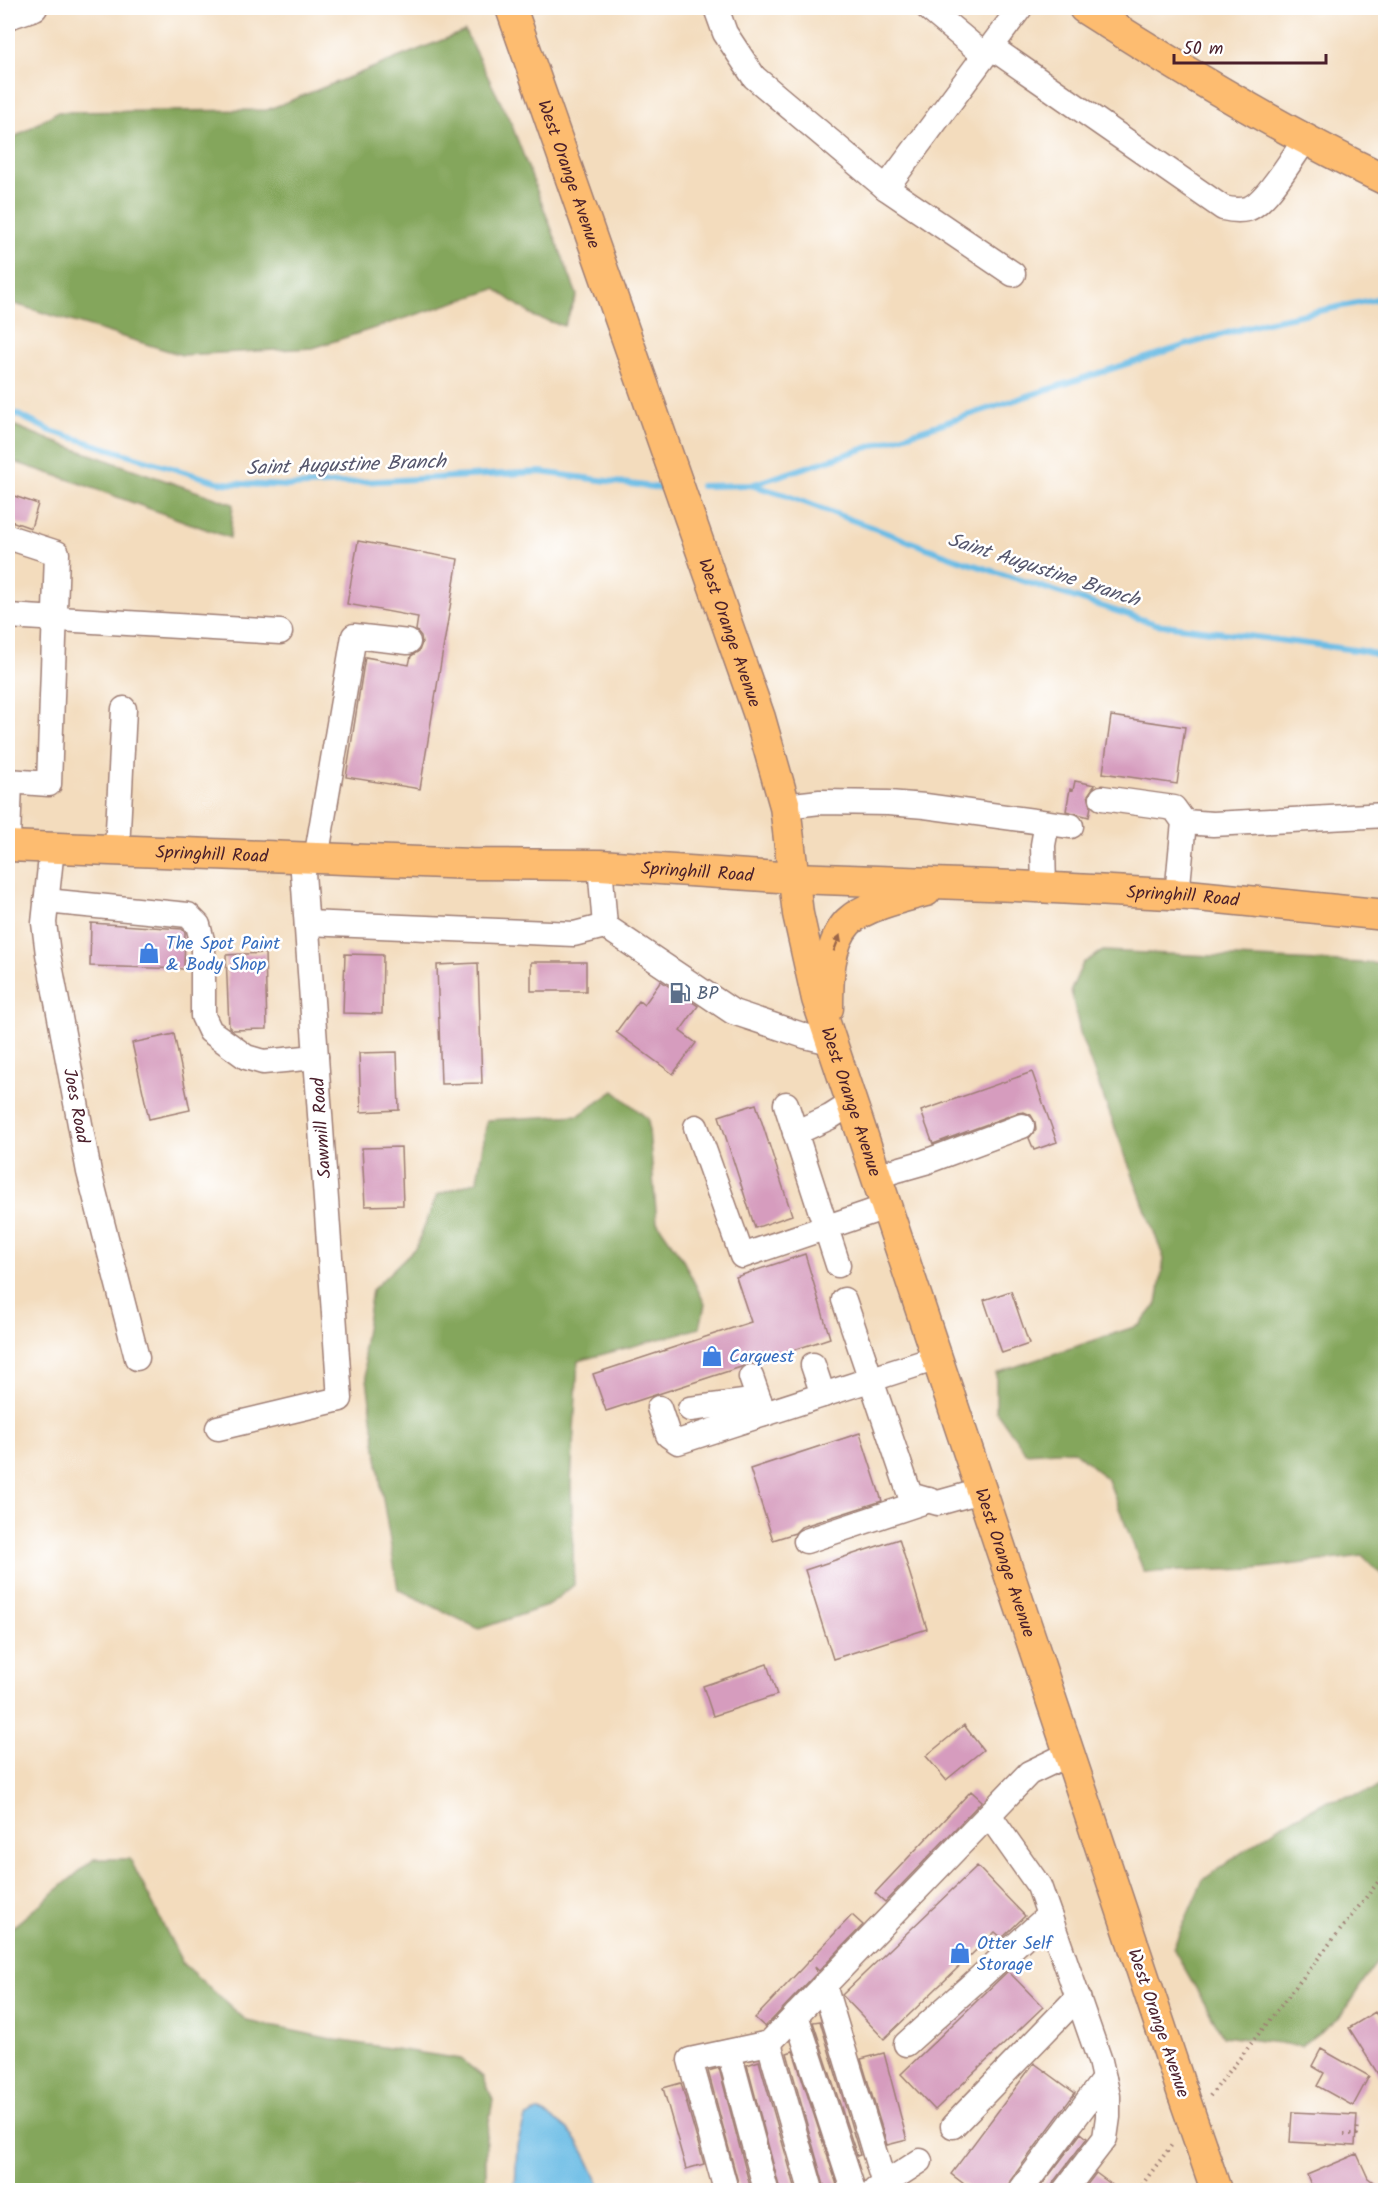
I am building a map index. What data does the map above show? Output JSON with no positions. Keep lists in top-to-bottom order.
{
  "streets": {
    "main road": ["West Orange Avenue", "Springhill Road"],
    "street": ["Joes Road", "Sawmill Road"]
  },
  "crossings": [
    ["West Orange Avenue", "Springhill Road"],
    ["Springhill Road", "Joes Road"],
    ["Springhill Road", "Sawmill Road"]
  ],
  "water": ["Saint Augustine Branch"],
  "places": {
    "shop": ["The Spot Paint & Body Shop", "Carquest", "Otter Self Storage"],
    "fuel station": ["BP"]
  },
  "scale_bar": "50 m"
}
